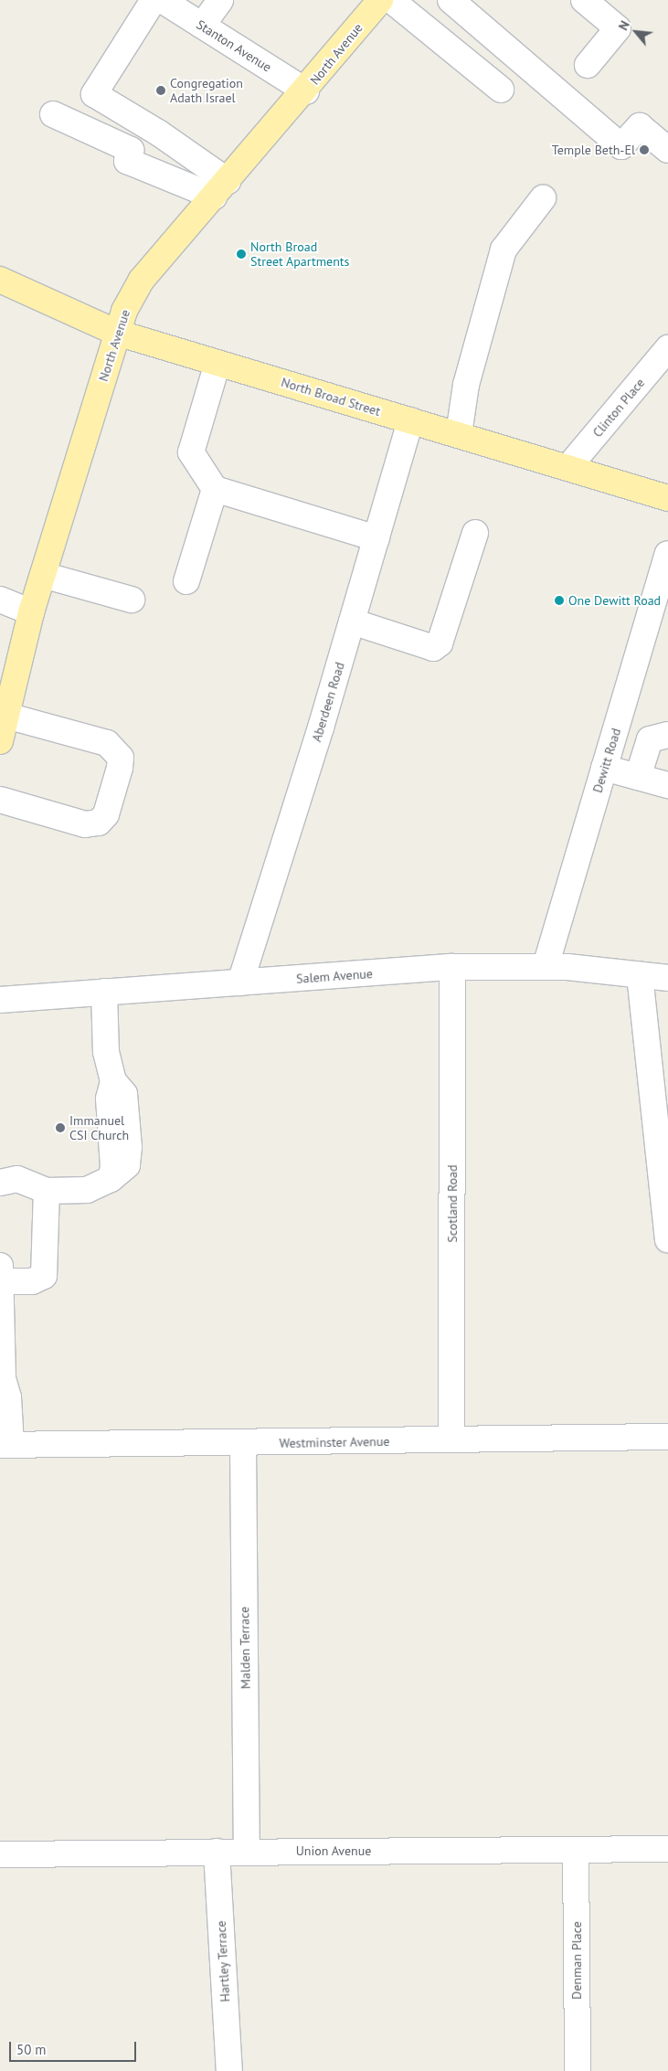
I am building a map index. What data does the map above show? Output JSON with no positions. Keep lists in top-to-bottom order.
{
  "streets": {
    "main road": ["North Avenue", "North Broad Street"],
    "street": [
      "Stanton Avenue",
      "Clinton Place",
      "Aberdeen Road",
      "Dewitt Road",
      "Salem Avenue",
      "Scotland Road",
      "Westminster Avenue",
      "Malden Terrace",
      "Union Avenue",
      "Denman Place",
      "Hartley Terrace"
    ]
  },
  "crossings": [
    ["Stanton Avenue", "North Avenue"],
    ["North Avenue", "North Broad Street"],
    ["North Broad Street", "Clinton Place"],
    ["North Broad Street", "Aberdeen Road"],
    ["Aberdeen Road", "Salem Avenue"],
    ["Dewitt Road", "Salem Avenue"],
    ["Salem Avenue", "Scotland Road"],
    ["Scotland Road", "Westminster Avenue"],
    ["Westminster Avenue", "Malden Terrace"],
    ["Malden Terrace", "Union Avenue"],
    ["Union Avenue", "Denman Place"],
    ["Union Avenue", "Hartley Terrace"]
  ],
  "places": [
    "Congregation Adath Israel",
    "Temple Beth-El",
    "North Broad Street Apartments",
    "One Dewitt Road",
    "Immanuel CSI Church"
  ],
  "scale_bar": "50 m",
  "north": "top left"
}
